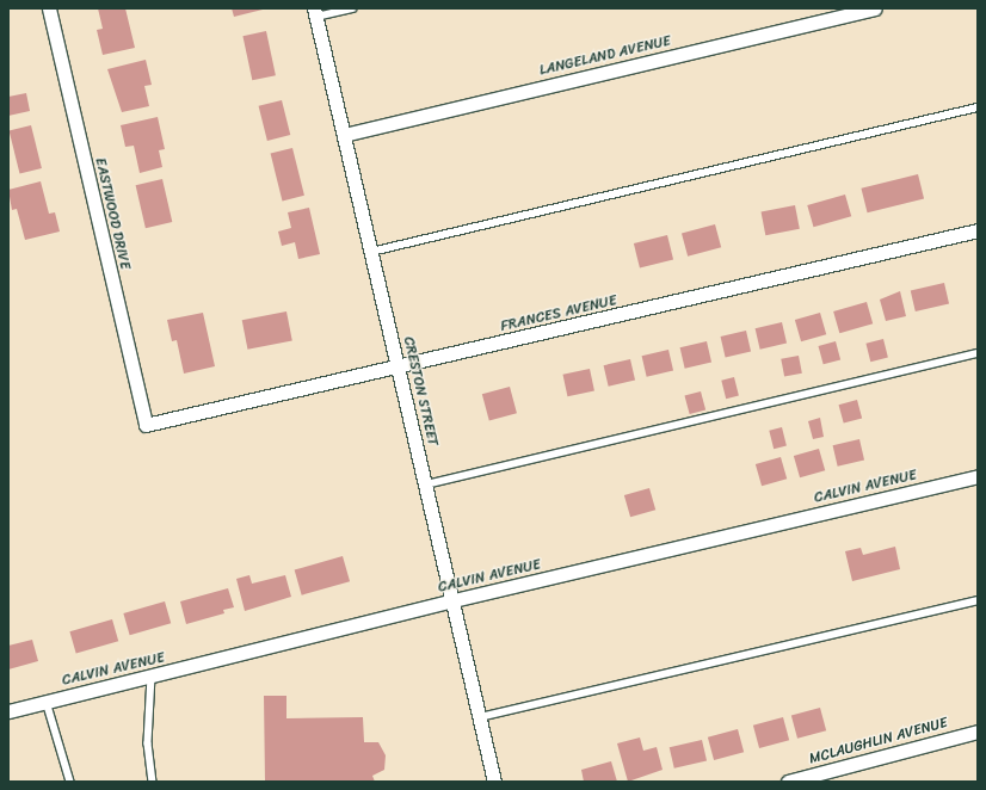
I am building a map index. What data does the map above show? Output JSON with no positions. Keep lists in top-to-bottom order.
{
  "streets": {
    "street": [
      "LANGELAND AVENUE",
      "EASTWOOD DRIVE",
      "FRANCES AVENUE",
      "CRESTON STREET",
      "CALVIN AVENUE",
      "MCLAUGHLIN AVENUE"
    ]
  },
  "crossings": [
    ["LANGELAND AVENUE", "CRESTON STREET"],
    ["EASTWOOD DRIVE", "FRANCES AVENUE"],
    ["FRANCES AVENUE", "CRESTON STREET"],
    ["CRESTON STREET", "CALVIN AVENUE"]
  ]
}
